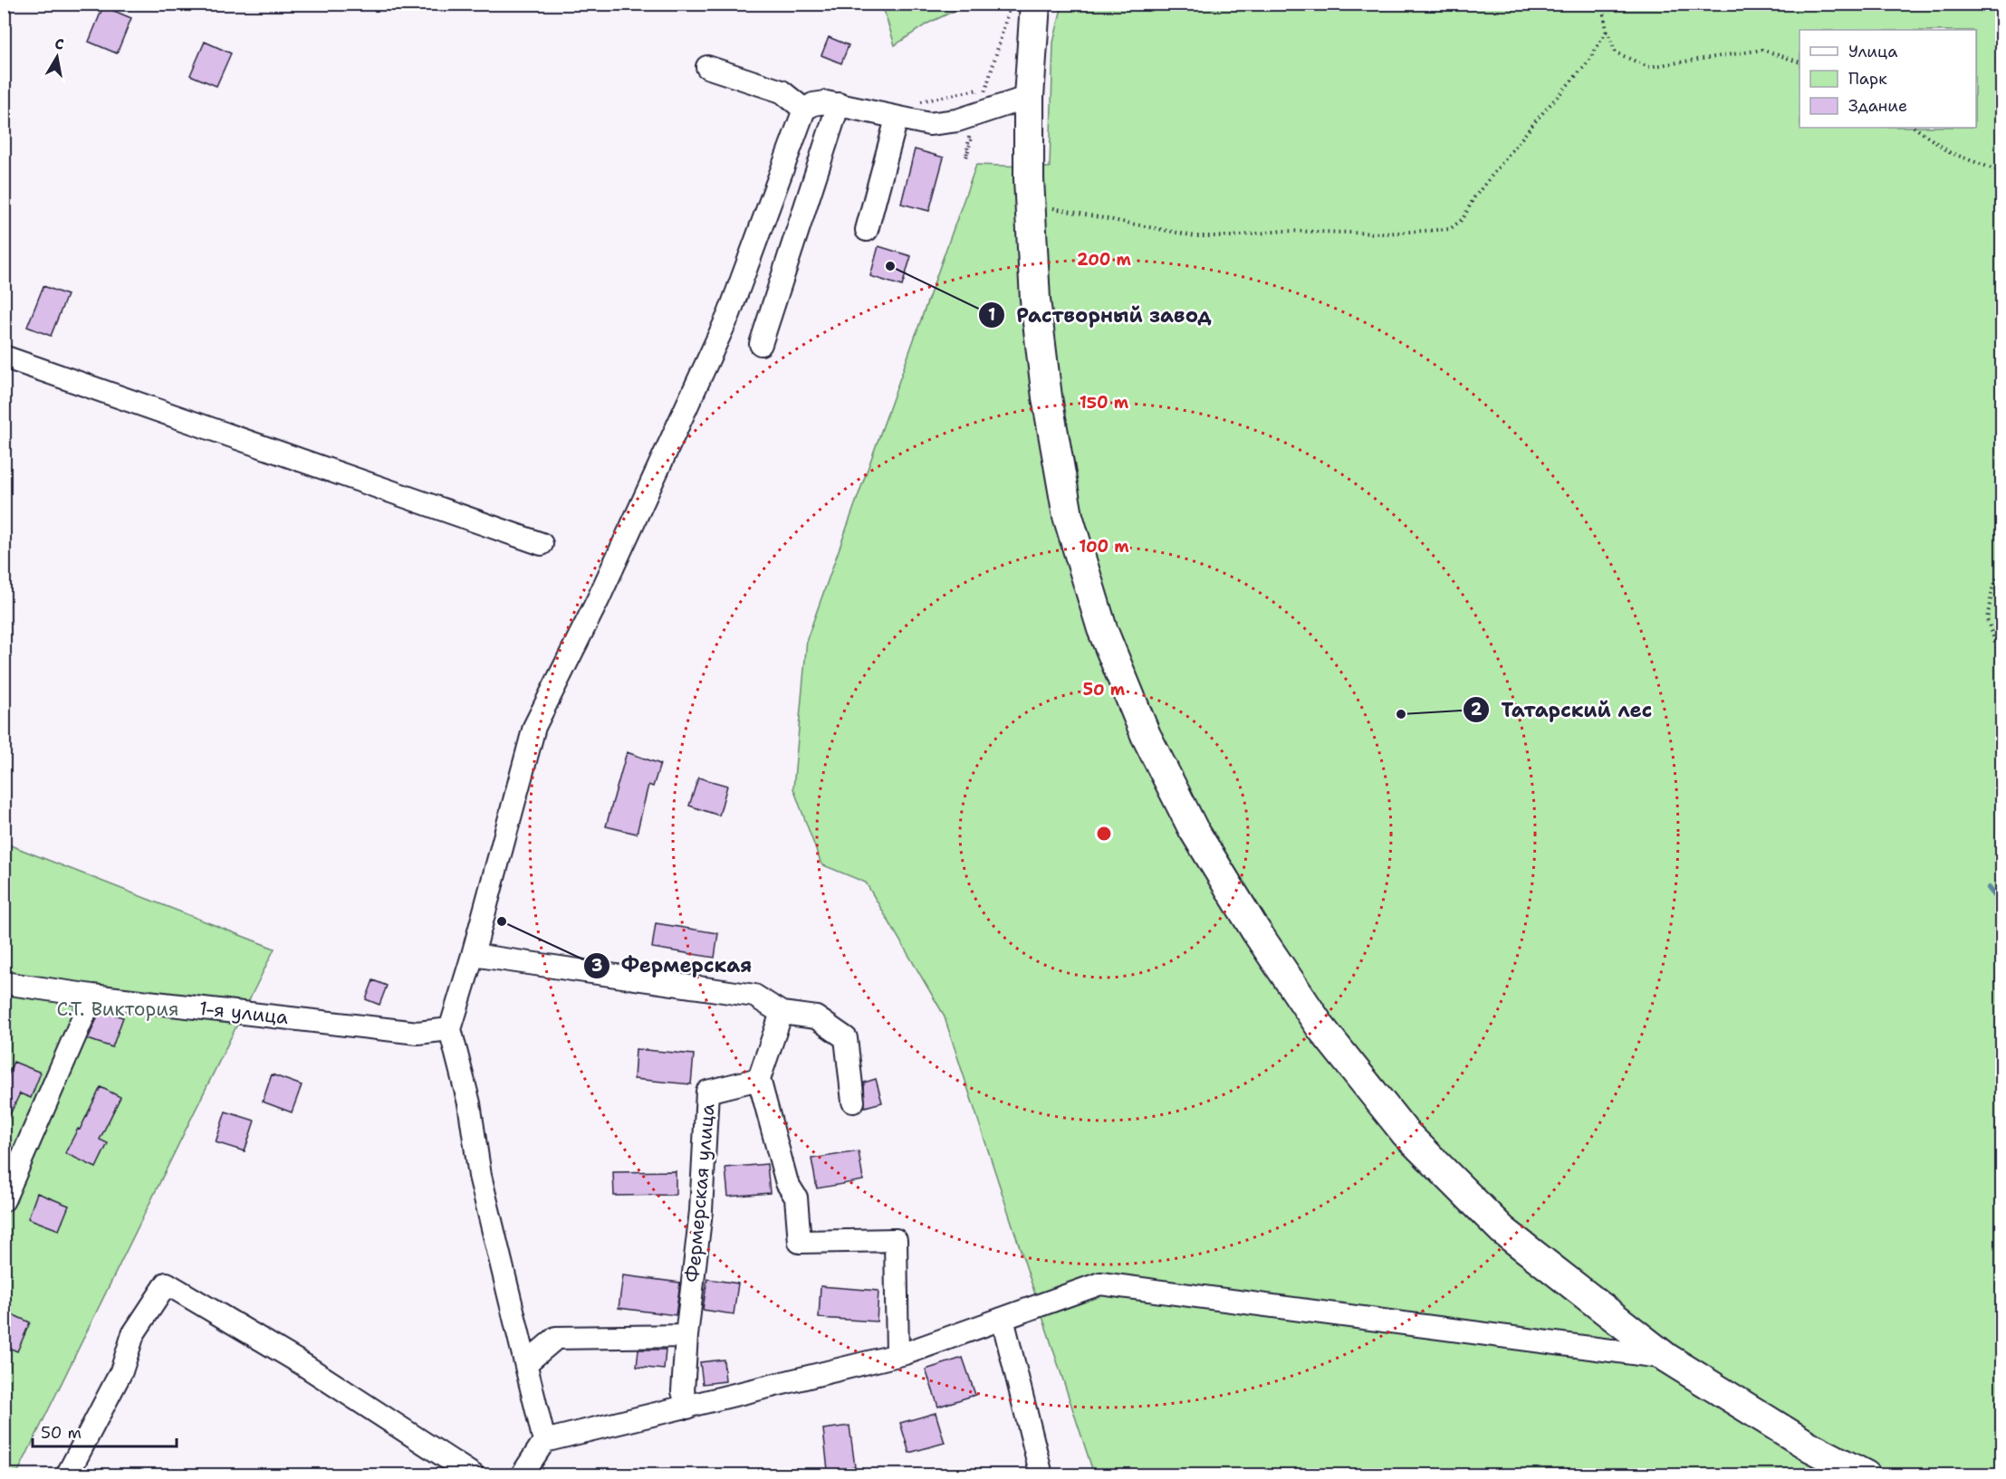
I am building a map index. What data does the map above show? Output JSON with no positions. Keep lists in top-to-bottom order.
{
  "streets": {
    "street": ["1-я улица", "Фермерская улица"]
  },
  "parks": ["С.Т. Виктория"],
  "places": ["Растворный завод", "Татарский лес", "Фермерская"],
  "legend": ["Улица", "Парк", "Здание"],
  "scale_bar": "50 m",
  "north": "top",
  "rings": [
    "200 m",
    "150 m",
    "100 m",
    "50 m"
  ]
}
